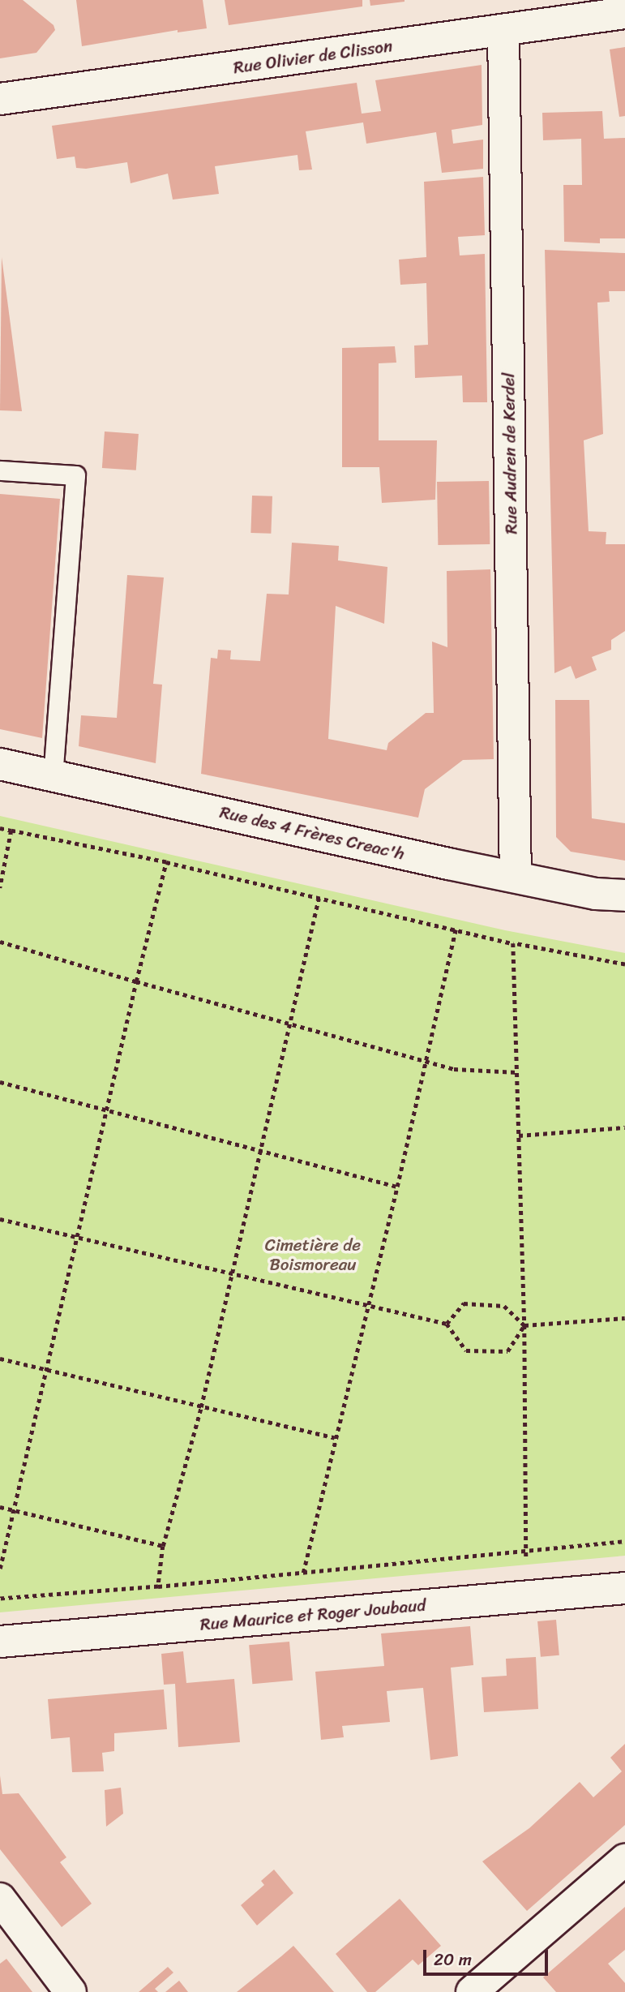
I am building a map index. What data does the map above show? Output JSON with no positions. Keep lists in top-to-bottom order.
{
  "streets": {
    "street": [
      "Rue Olivier de Clisson",
      "Rue Audren de Kerdel",
      "Rue des 4 Frères Creac'h",
      "Rue Maurice et Roger Joubaud"
    ]
  },
  "crossings": [
    ["Rue Olivier de Clisson", "Rue Audren de Kerdel"],
    ["Rue Audren de Kerdel", "Rue des 4 Frères Creac'h"]
  ],
  "parks": ["Cimetière de Boismoreau"],
  "scale_bar": "20 m"
}
